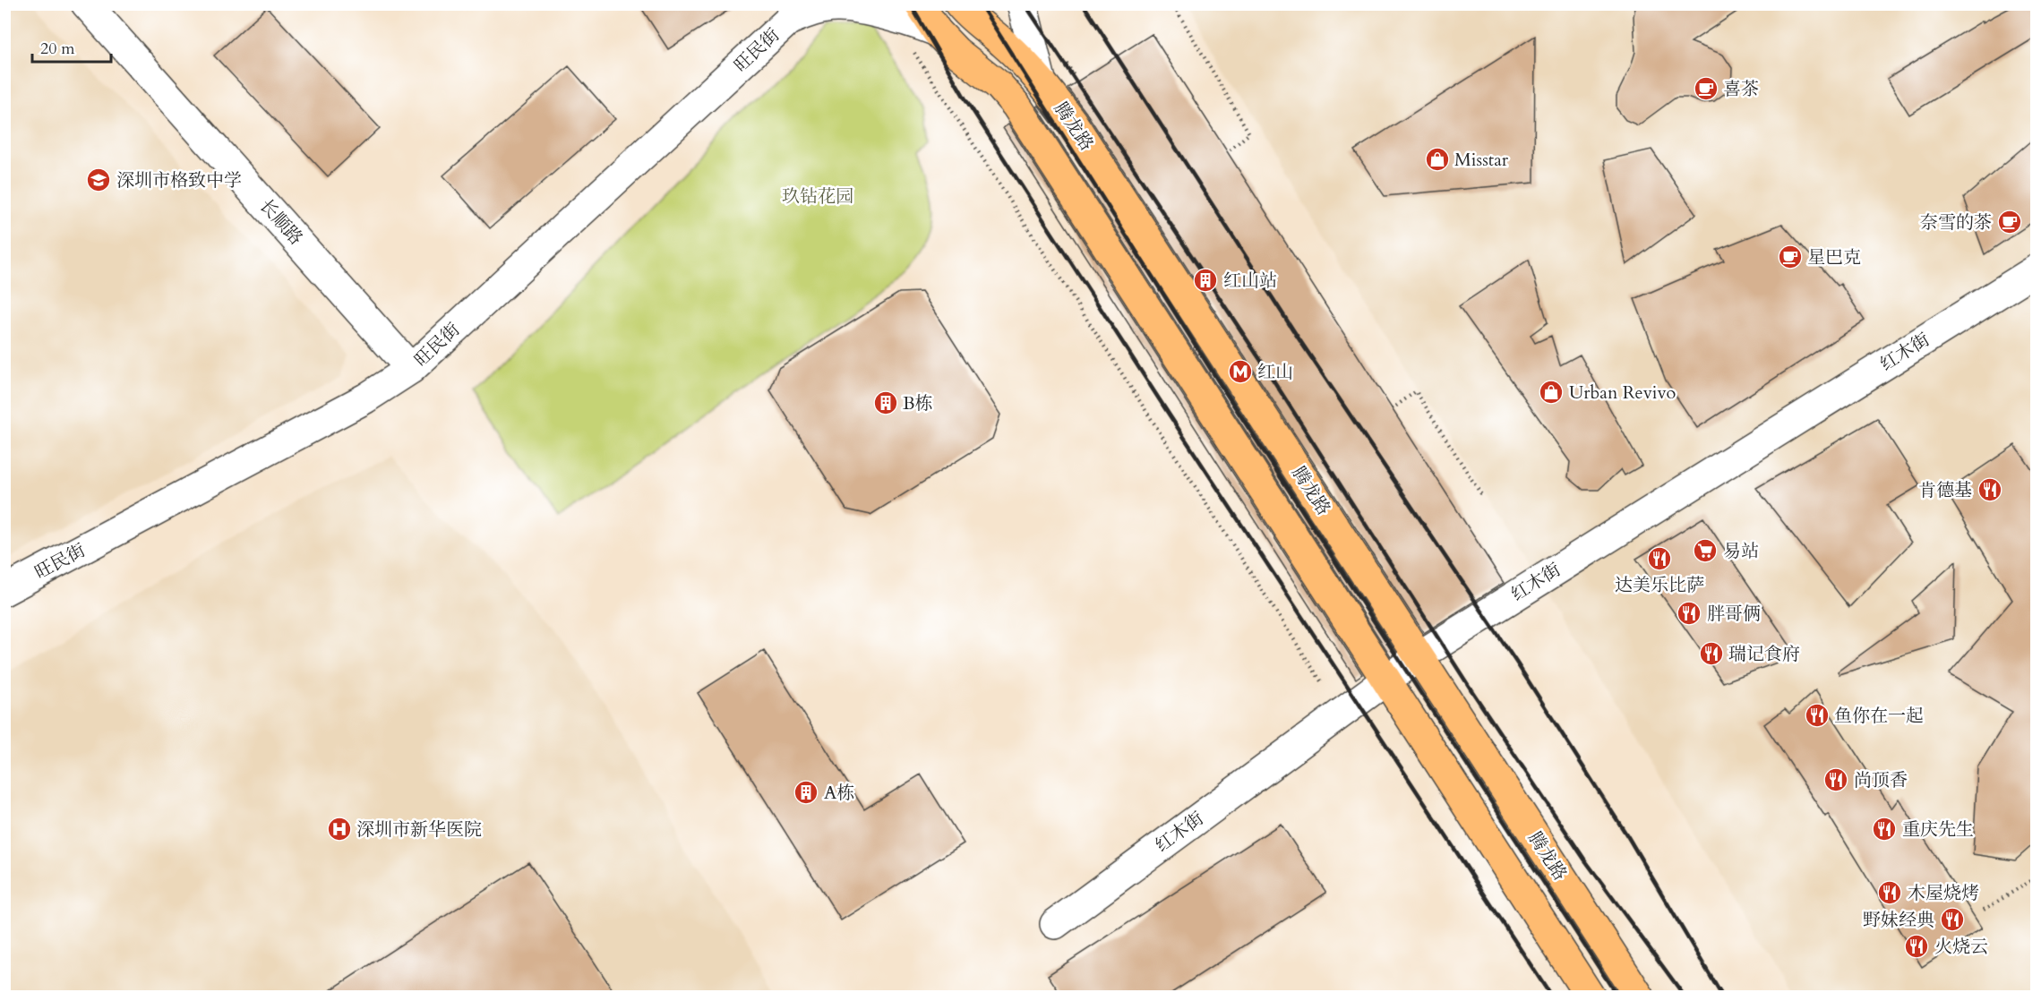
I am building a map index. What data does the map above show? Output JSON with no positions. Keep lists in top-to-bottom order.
{
  "streets": {
    "main road": ["腾龙路"],
    "street": ["旺民街", "长顺路", "红木街"]
  },
  "crossings": [
    ["旺民街", "长顺路"],
    ["腾龙路", "红木街"]
  ],
  "parks": ["玖钻花园"],
  "places": {
    "cafe": ["喜茶", "奈雪的茶", "星巴克"],
    "shop": ["Misstar", "Urban Revivo"],
    "school or university": ["深圳市格致中学"],
    "building": ["红山站", "B栋", "A栋"],
    "metro station": ["红山"],
    "restaurant": [
      "肯德基",
      "达美乐比萨",
      "胖哥俩",
      "瑞记食府",
      "鱼你在一起",
      "尚顶香",
      "重庆先生",
      "木屋烧烤",
      "野妹经典",
      "火烧云"
    ],
    "supermarket": ["易站"],
    "hospital": ["深圳市新华医院"]
  },
  "scale_bar": "20 m"
}
